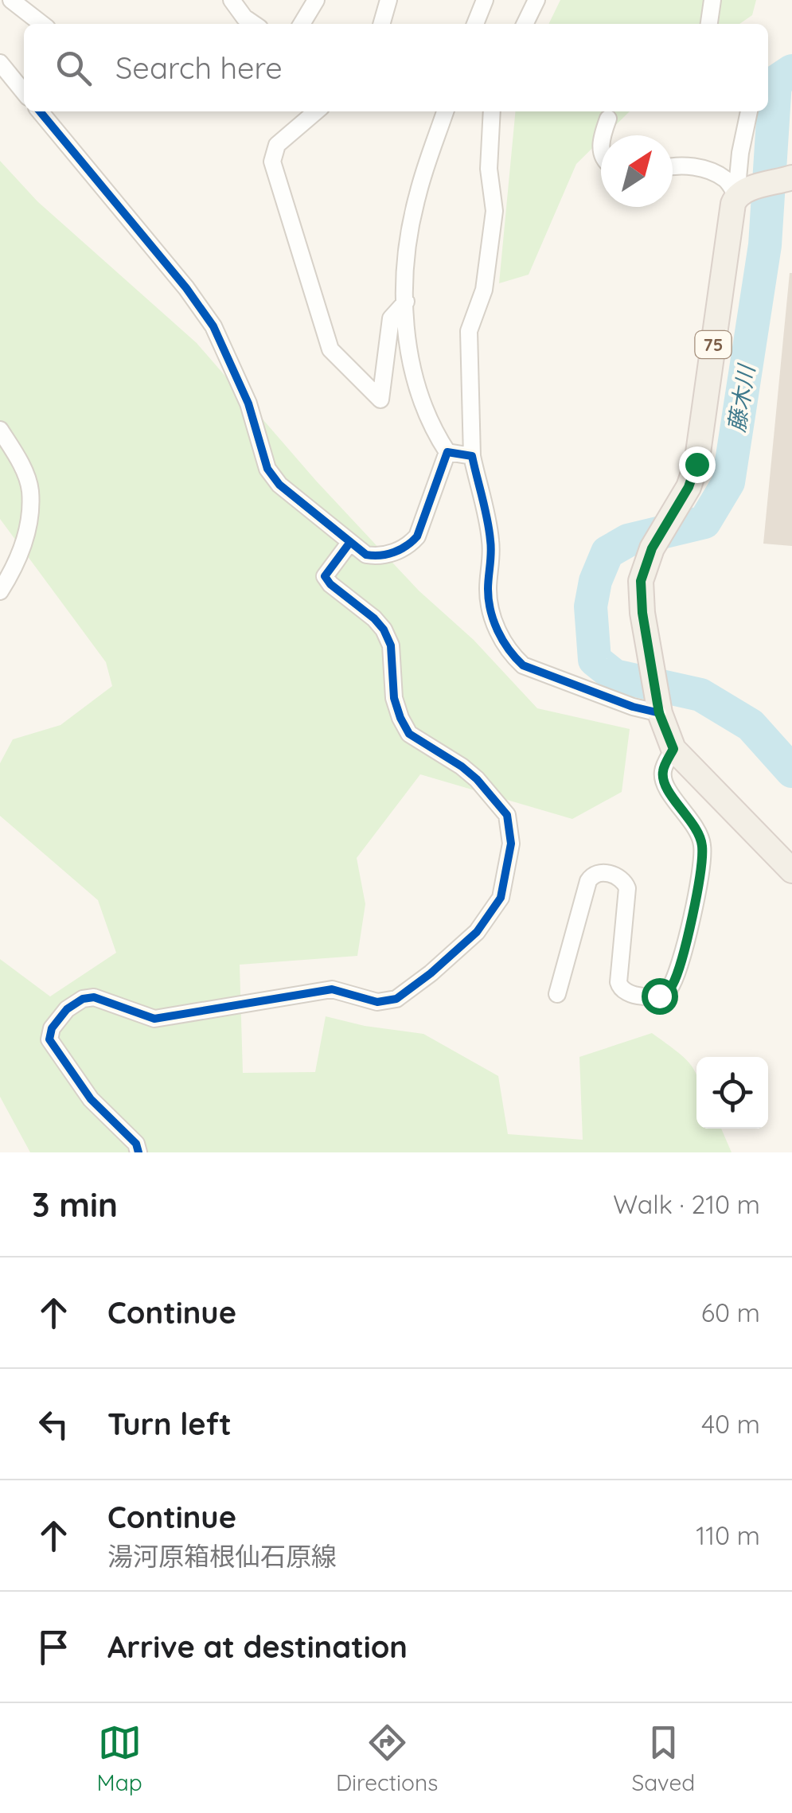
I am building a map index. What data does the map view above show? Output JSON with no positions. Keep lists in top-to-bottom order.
{
  "streets": {
    "main road": ["75"]
  },
  "water": ["藤木川"],
  "north": "top right",
  "page": {
    "search": "Search here",
    "heading": ["3 min", "Walk · 210 m"],
    "list": [
      ["Continue", "60 m"],
      ["Turn left", "40 m"],
      ["Continue", "湯河原箱根仙石原線", "110 m"],
      "Arrive at destination"
    ],
    "nav": ["Map", "Directions", "Saved"]
  }
}
